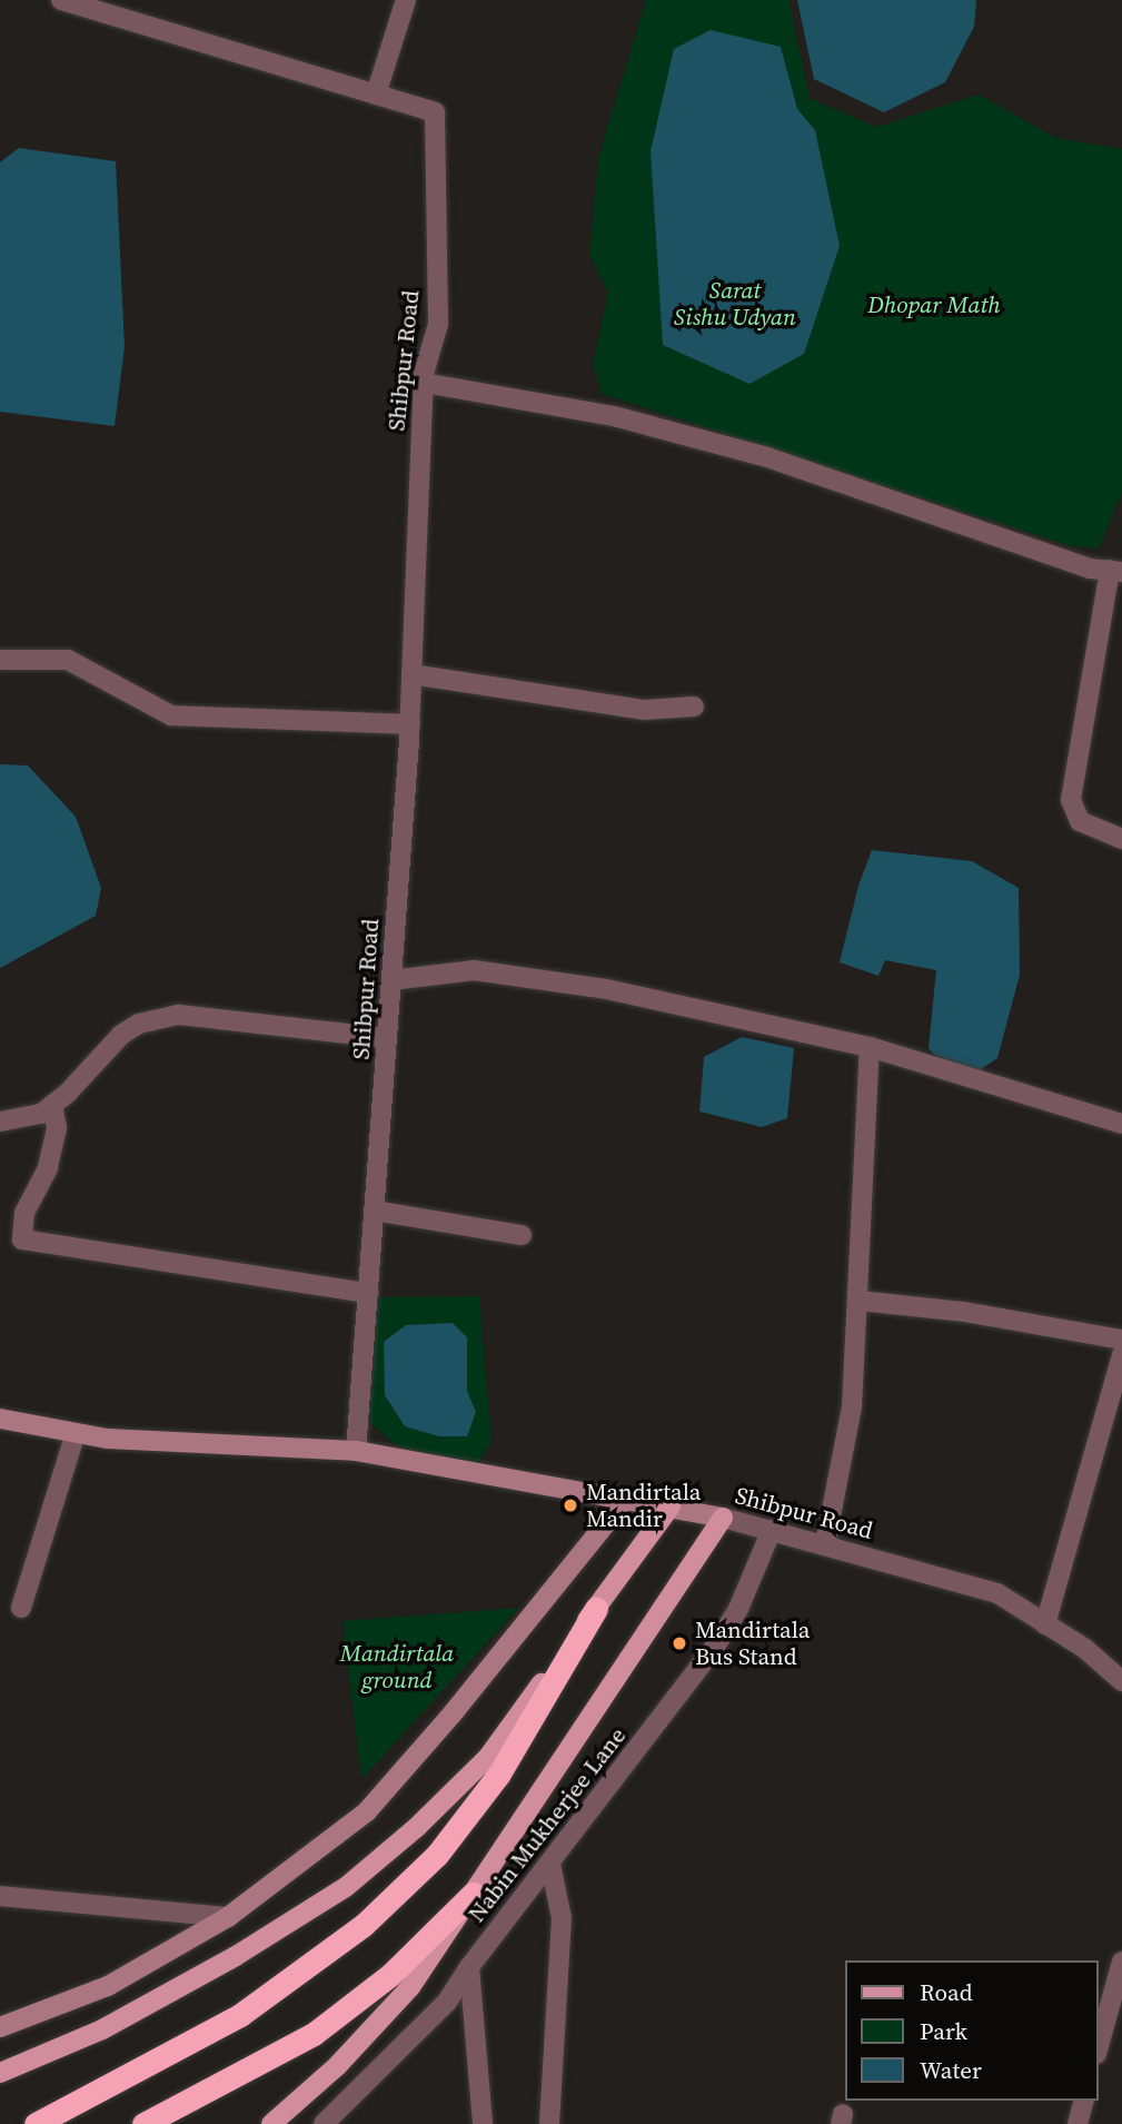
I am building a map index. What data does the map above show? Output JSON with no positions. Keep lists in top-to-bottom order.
{
  "streets": {
    "street": ["Shibpur Road", "Nabin Mukherjee Lane"]
  },
  "crossings": [
    ["Shibpur Road", "Nabin Mukherjee Lane"]
  ],
  "parks": ["Sarat Sishu Udyan", "Dhopar Math", "Mandirtala ground"],
  "places": ["Mandirtala Mandir", "Mandirtala Bus Stand"],
  "legend": ["Road", "Park", "Water"]
}
